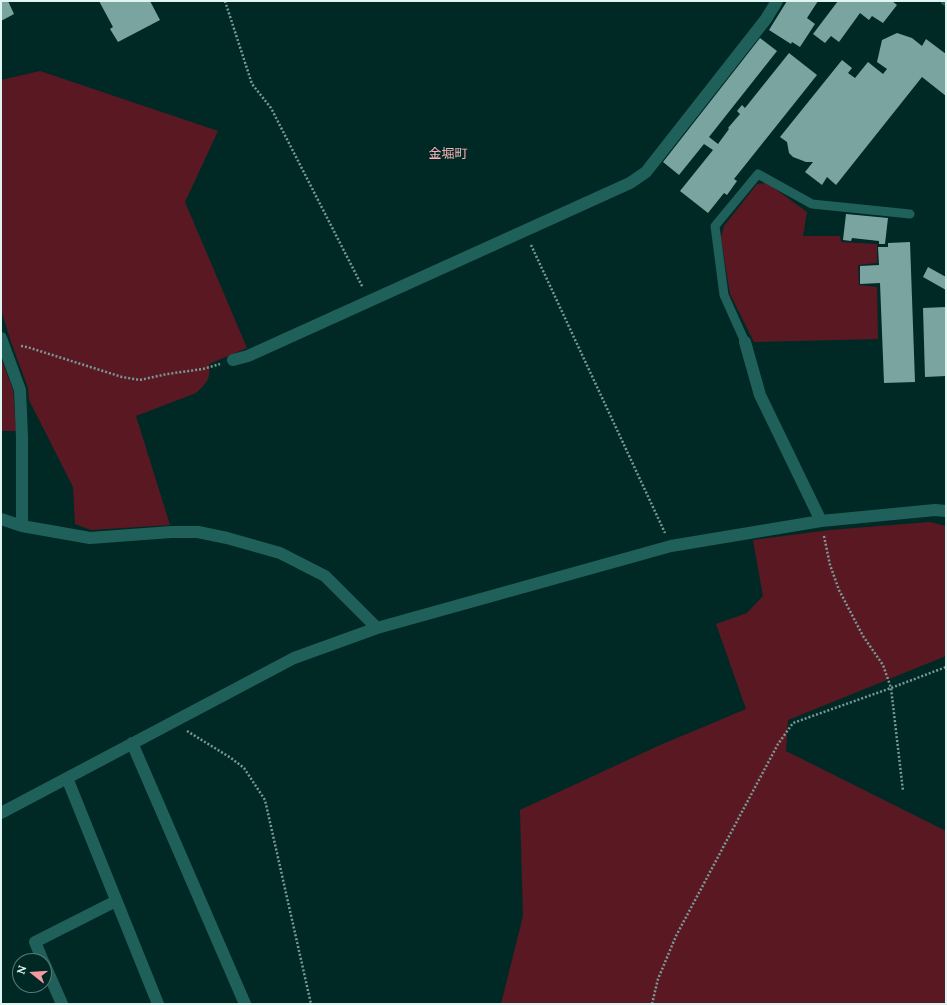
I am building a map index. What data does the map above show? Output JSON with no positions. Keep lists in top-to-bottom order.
{
  "districts": ["金堀町"],
  "north": "left"
}
